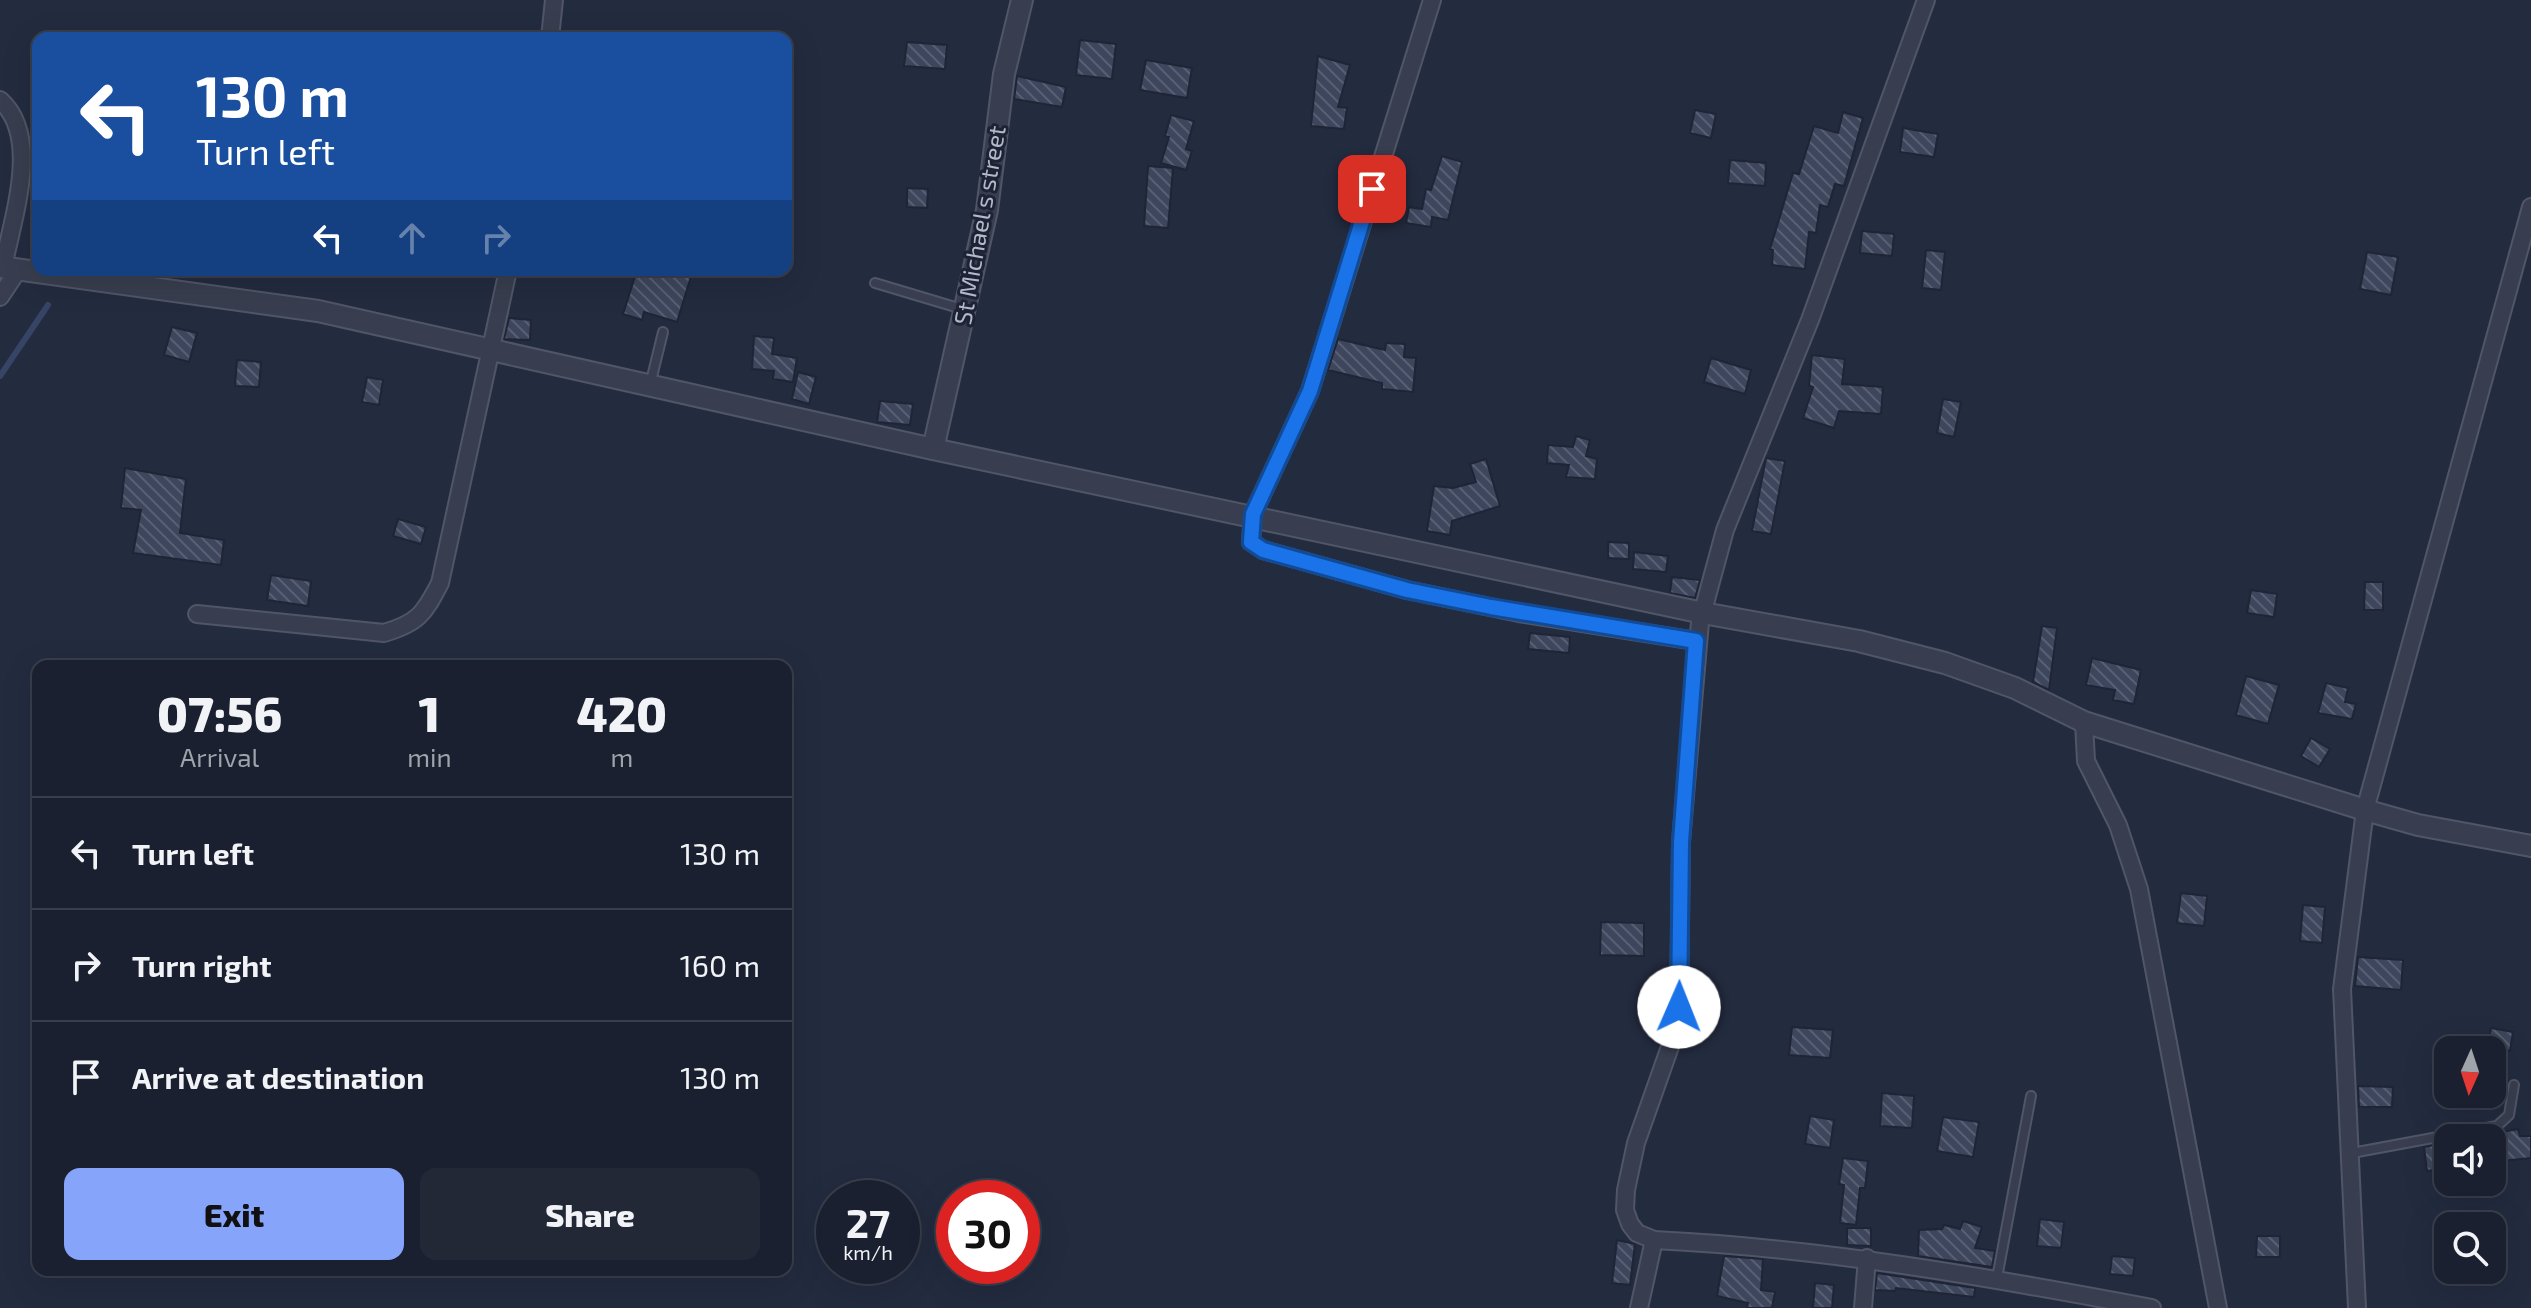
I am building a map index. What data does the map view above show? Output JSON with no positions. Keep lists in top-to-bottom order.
{
  "streets": {
    "street": ["St Michael s street"]
  },
  "north": "bottom",
  "page": {
    "turn": ["130 m", "Turn left"],
    "eta": [
      "07:56",
      "Arrival",
      "1",
      "min",
      "420",
      "m"
    ],
    "list": [
      {
        "name": "Turn left",
        "value": "130 m"
      },
      {
        "name": "Turn right",
        "value": "160 m"
      },
      {
        "name": "Arrive at destination",
        "value": "130 m"
      }
    ],
    "buttons": ["Exit", "Share"],
    "speed": "27 km/h",
    "limit": "30"
  }
}
